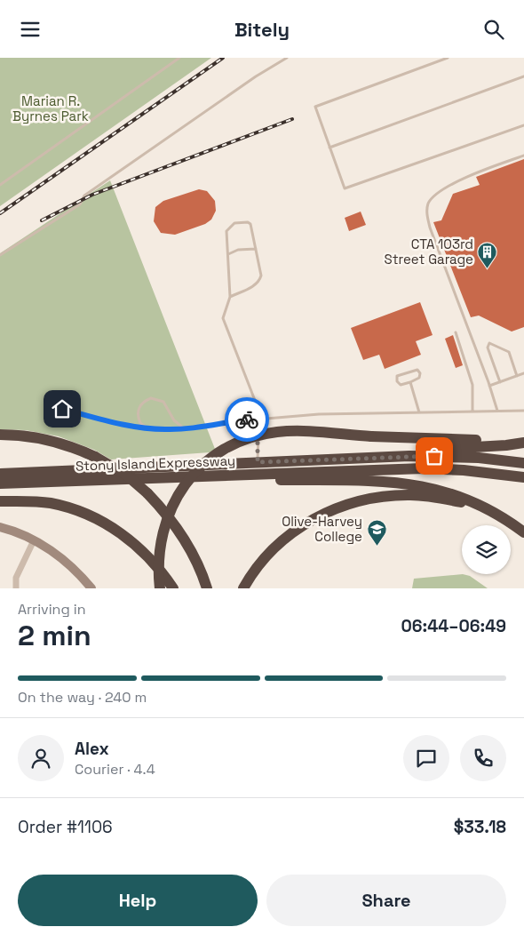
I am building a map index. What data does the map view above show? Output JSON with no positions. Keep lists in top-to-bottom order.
{
  "streets": {
    "highway": ["Stony Island Expressway"]
  },
  "parks": ["Marian R. Byrnes Park"],
  "places": {
    "building": ["CTA 103rd Street Garage"],
    "school or university": ["Olive-Harvey College"]
  },
  "page": {
    "header": "Bitely",
    "heading": ["2 min", "Arriving in", "06:44–06:49"],
    "panel": [
      "Alex",
      "Courier · 4.4",
      "Order #1106",
      "$33.18"
    ],
    "bar": "On the way · 240 m",
    "buttons": ["Help", "Share"]
  }
}
